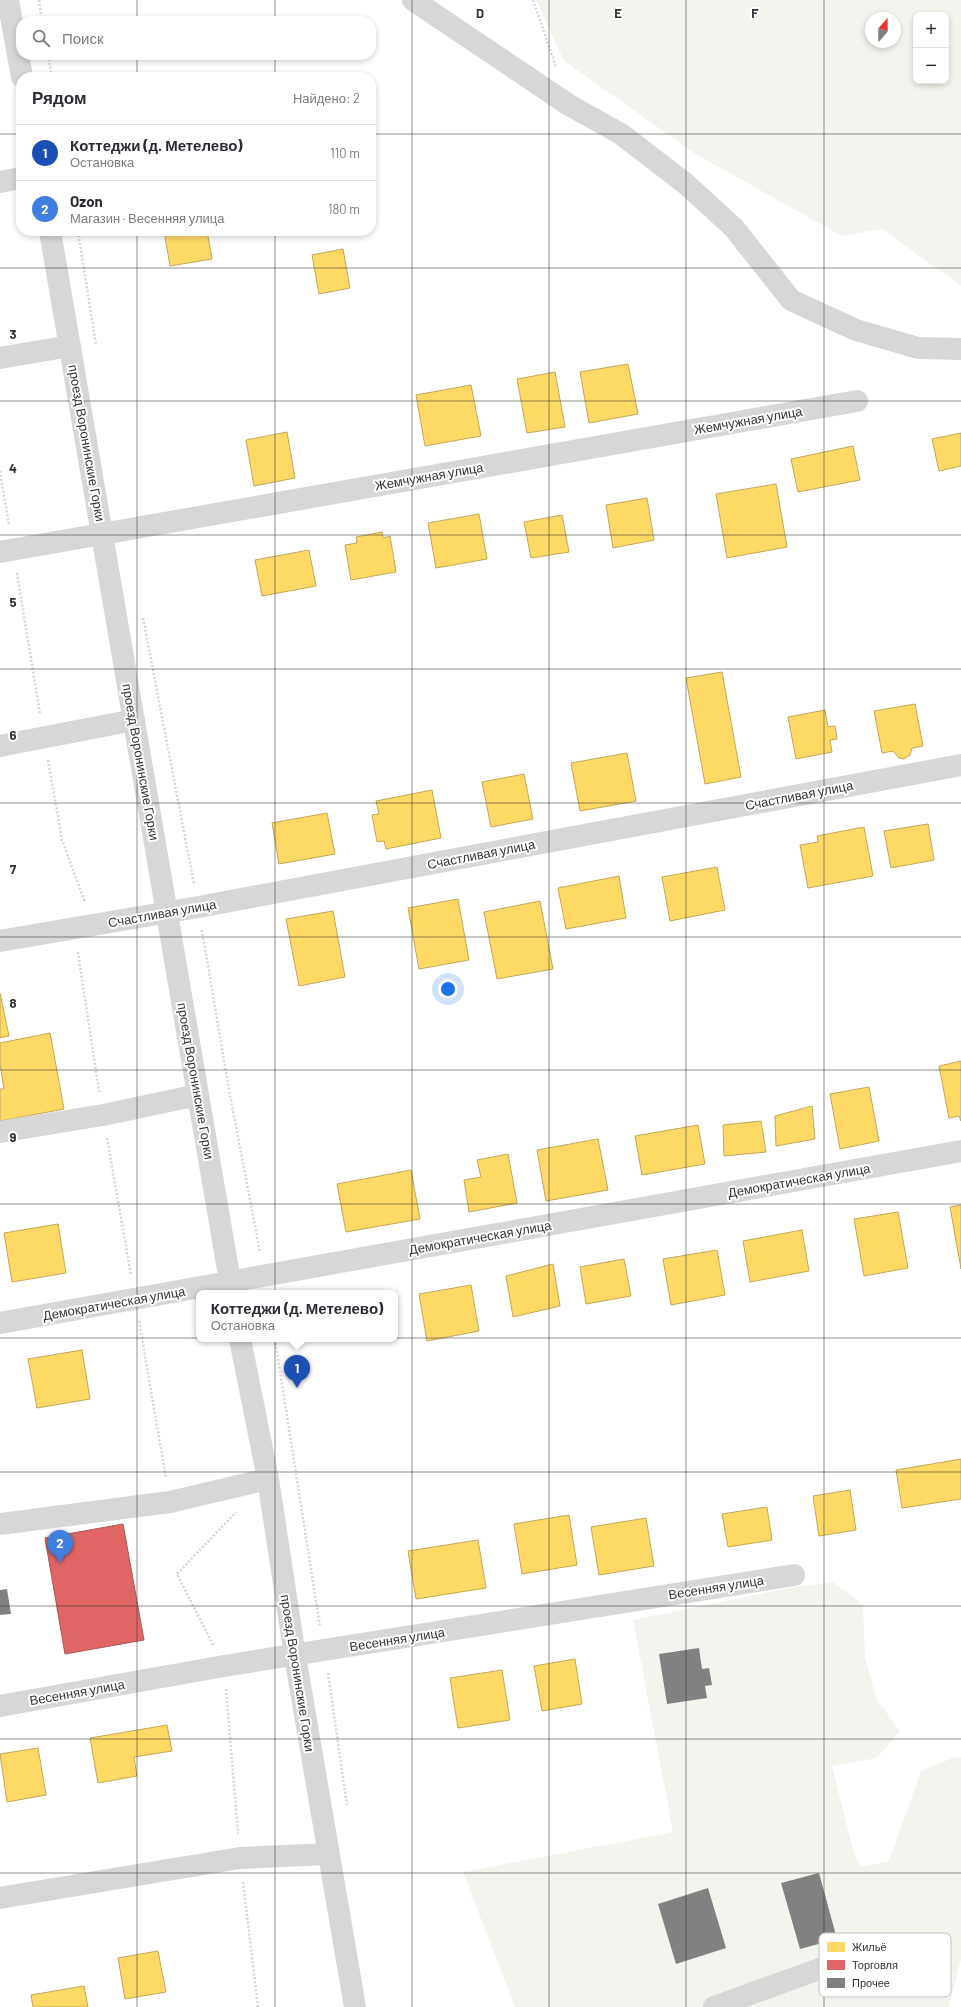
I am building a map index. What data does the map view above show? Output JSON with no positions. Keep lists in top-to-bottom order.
{
  "streets": {
    "street": [
      "Жемчужная улица",
      "проезд Воронинские Горки",
      "Счастливая улица",
      "Демократическая улица",
      "Весенняя улица"
    ]
  },
  "crossings": [
    ["Жемчужная улица", "проезд Воронинские Горки"],
    ["проезд Воронинские Горки", "Счастливая улица"],
    ["проезд Воронинские Горки", "Демократическая улица"],
    ["проезд Воронинские Горки", "Весенняя улица"]
  ],
  "legend": ["Жильё", "Торговля", "Прочее"],
  "north": "top",
  "page": {
    "map_buttons": ["+", "−"],
    "search": "Поиск",
    "heading": ["Рядом", "Найдено: 2"],
    "list": [
      {
        "mark": "1",
        "name": "Коттеджи (д. Метелево)",
        "note": "Остановка",
        "value": "110 m"
      },
      {
        "mark": "2",
        "name": "Ozon",
        "note": "Магазин · Весенняя улица",
        "value": "180 m"
      }
    ],
    "popup": ["Коттеджи (д. Метелево)", "Остановка"],
    "pins": ["1", "2"]
  },
  "grid": {
    "columns": ["D", "E", "F"],
    "rows": [
      "3",
      "4",
      "5",
      "6",
      "7",
      "8",
      "9"
    ]
  }
}
